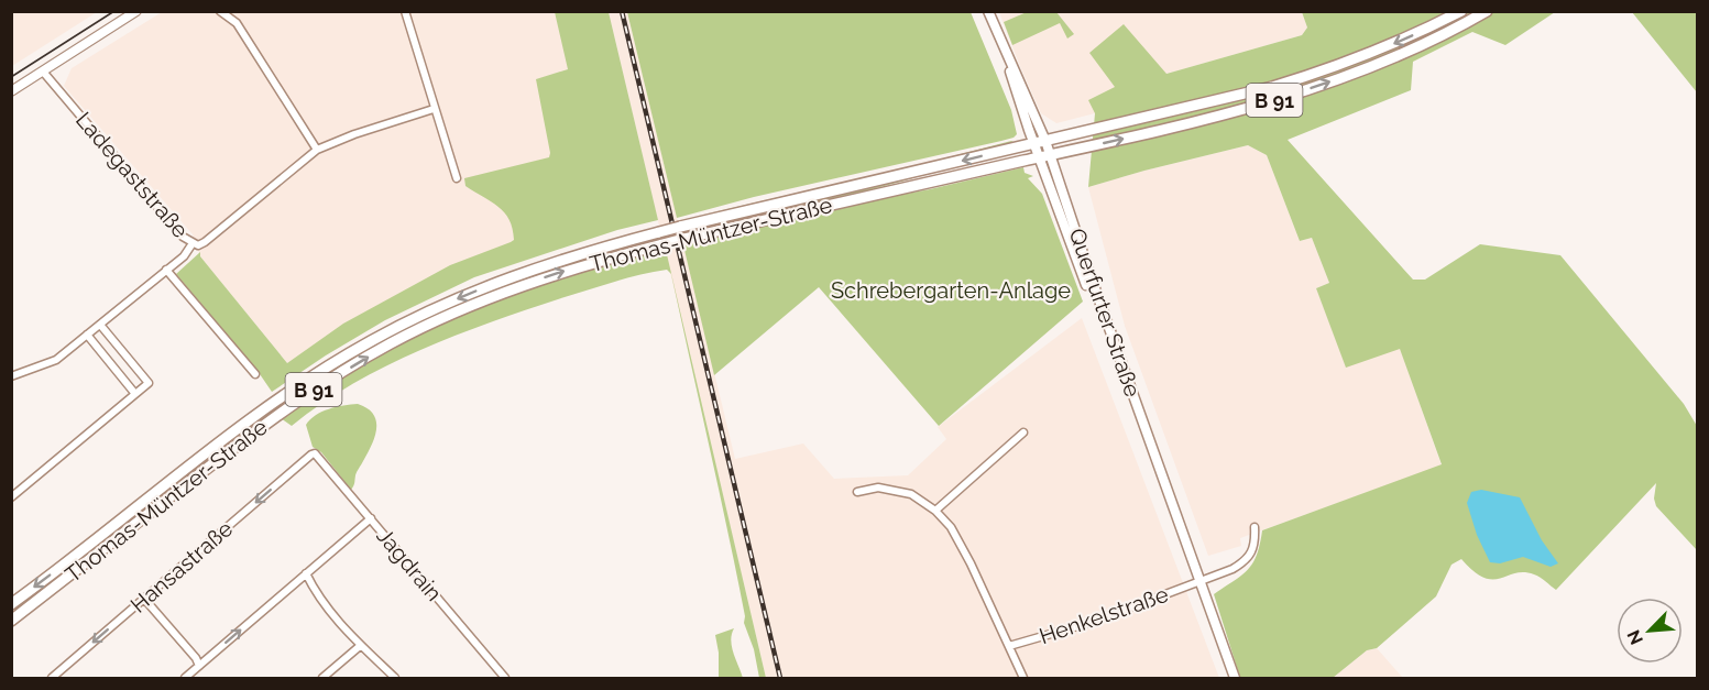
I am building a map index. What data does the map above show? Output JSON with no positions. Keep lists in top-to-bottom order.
{
  "streets": {
    "main road": ["B 91", "Thomas-Müntzer-Straße", "Querfurter Straße"],
    "street": [
      "Ladegaststraße",
      "Jagdrain",
      "Hansastraße",
      "Henkelstraße"
    ]
  },
  "crossings": [
    ["Thomas-Müntzer-Straße", "Querfurter Straße"],
    ["Querfurter Straße", "Henkelstraße"],
    ["Jagdrain", "Hansastraße"]
  ],
  "one_way": ["Hansastraße"],
  "parks": ["Schrebergarten-Anlage"],
  "north": "bottom left"
}
